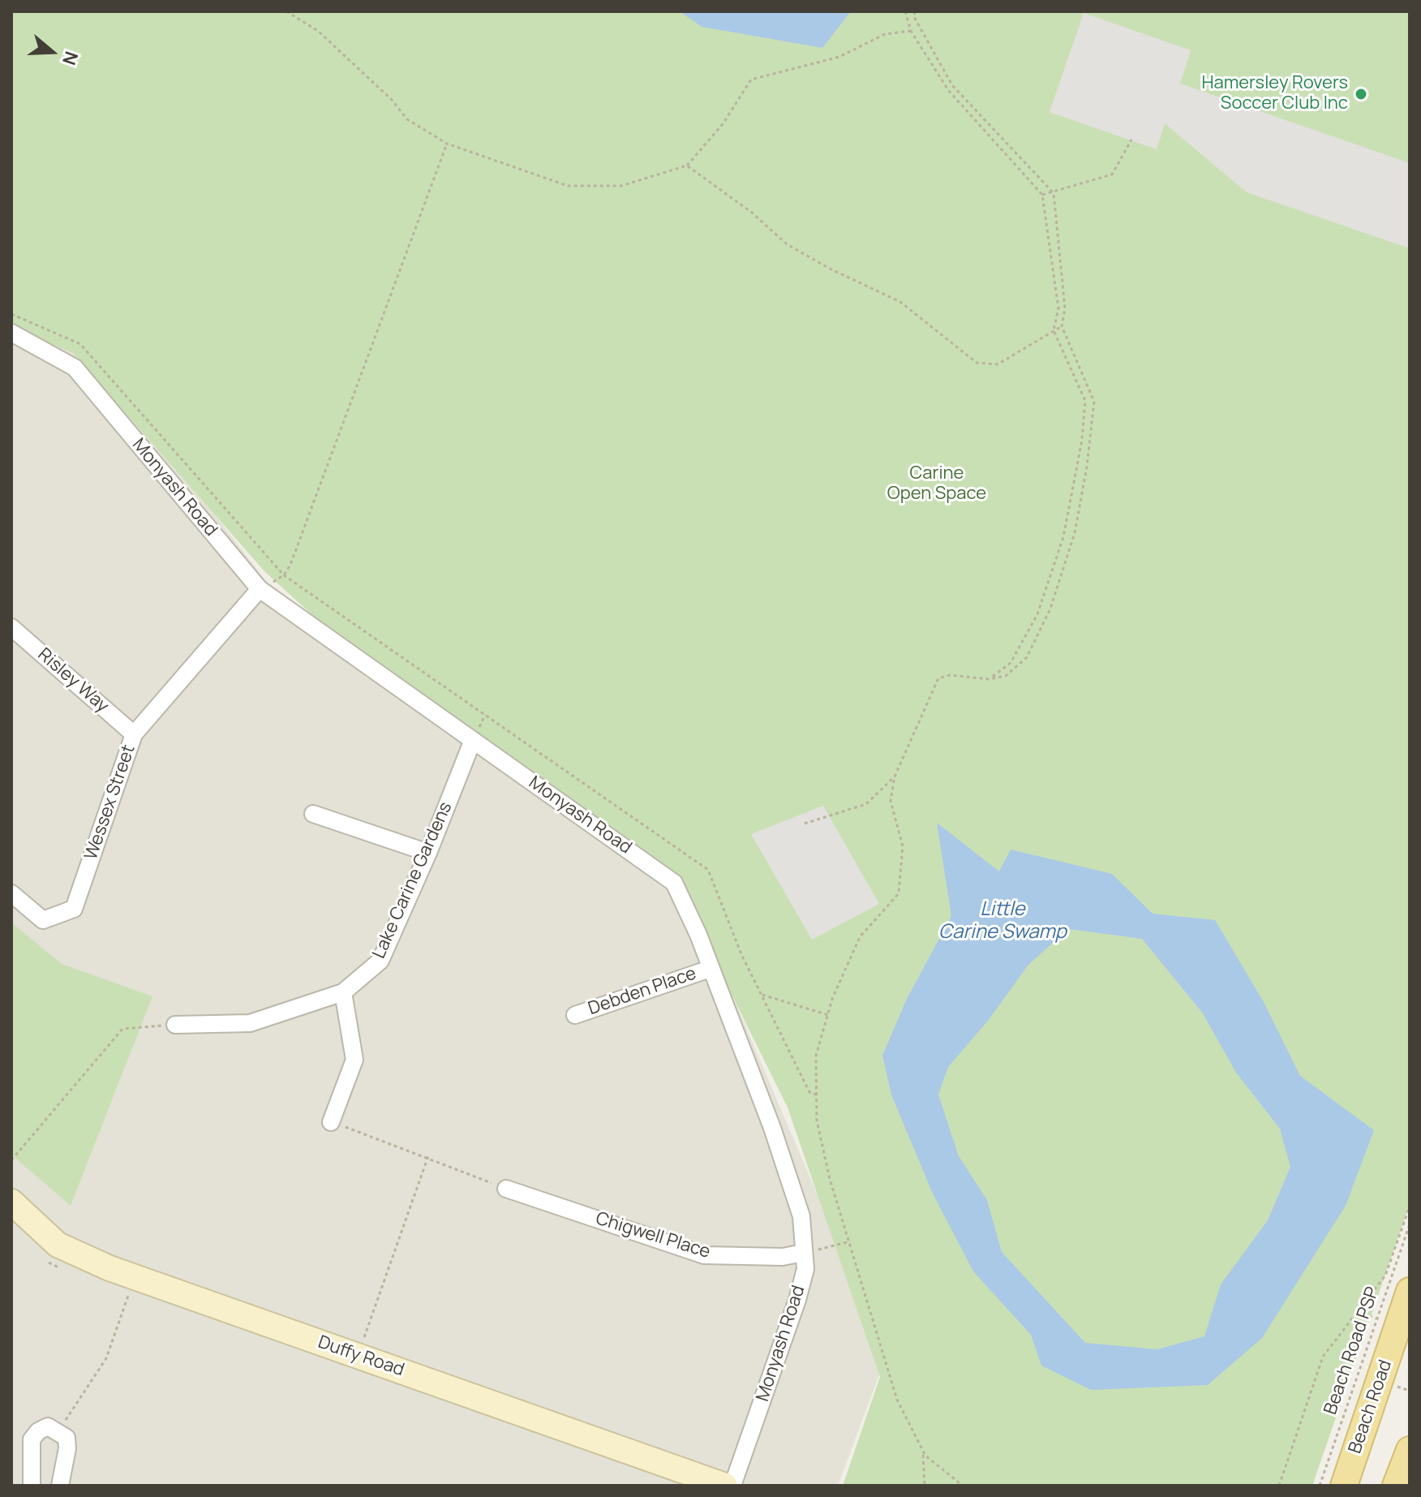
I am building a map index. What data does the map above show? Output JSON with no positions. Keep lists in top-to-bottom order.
{
  "streets": {
    "main road": ["Duffy Road", "Beach Road"],
    "street": [
      "Monyash Road",
      "Risley Way",
      "Wessex Street",
      "Lake Carine Gardens",
      "Debden Place",
      "Chigwell Place"
    ],
    "path": ["Beach Road PSP"]
  },
  "crossings": [
    ["Monyash Road", "Wessex Street"],
    ["Monyash Road", "Lake Carine Gardens"],
    ["Monyash Road", "Debden Place"],
    ["Monyash Road", "Chigwell Place"],
    ["Risley Way", "Wessex Street"]
  ],
  "water": ["Little Carine Swamp"],
  "parks": ["Carine Open Space"],
  "places": ["Hamersley Rovers Soccer Club Inc"],
  "north": "right"
}
